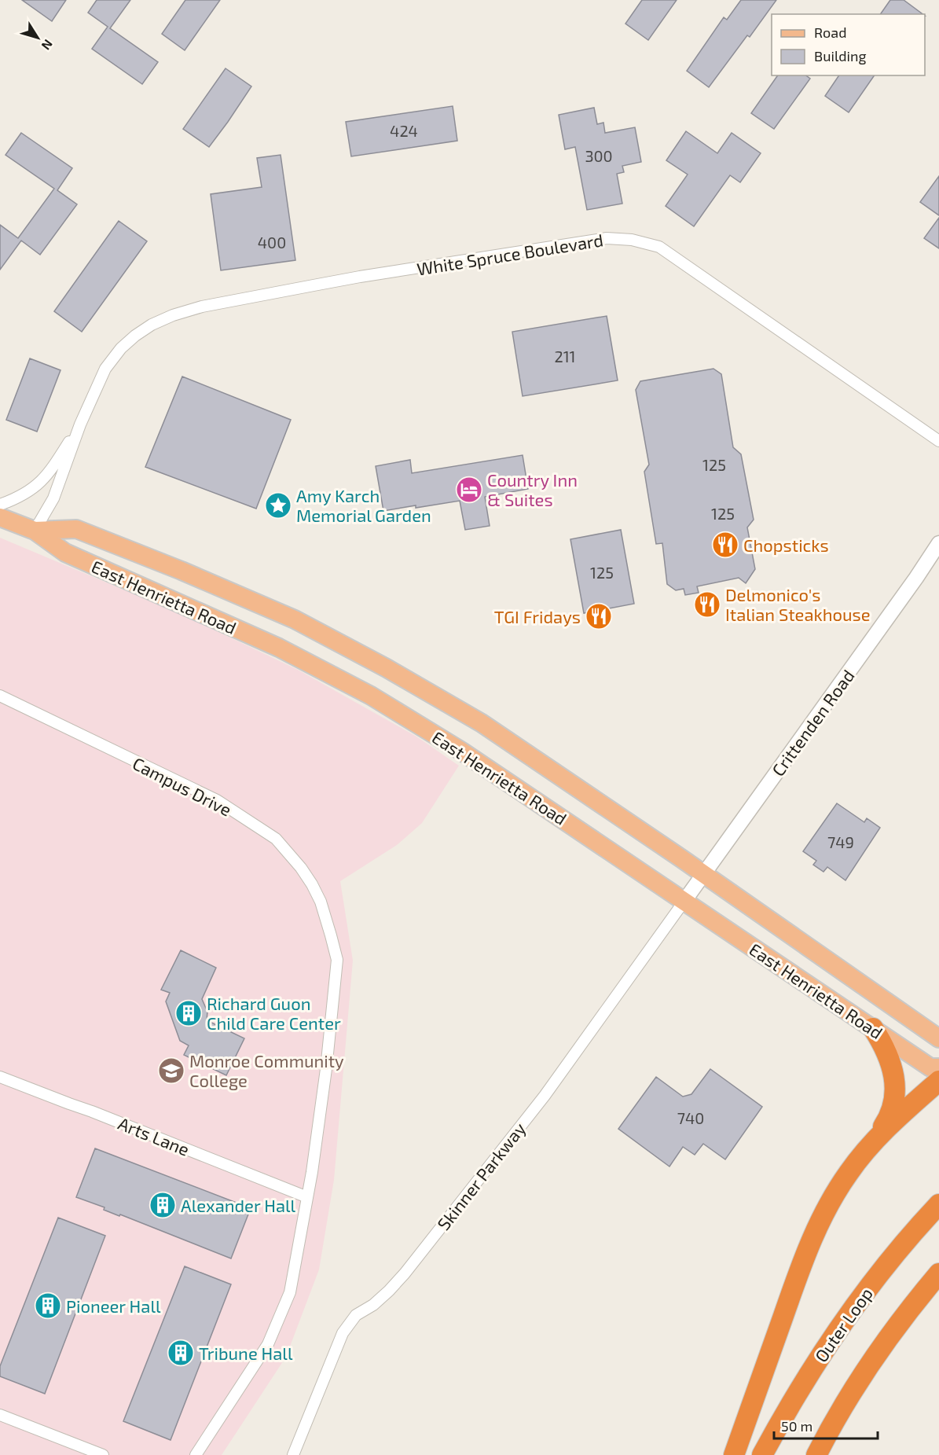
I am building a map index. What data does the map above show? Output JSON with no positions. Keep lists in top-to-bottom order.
{
  "streets": {
    "highway": ["Outer Loop"],
    "main road": ["East Henrietta Road"],
    "street": [
      "White Spruce Boulevard",
      "Crittenden Road",
      "Campus Drive",
      "Arts Lane",
      "Skinner Parkway"
    ]
  },
  "crossings": [
    ["White Spruce Boulevard", "East Henrietta Road"],
    ["East Henrietta Road", "Crittenden Road"],
    ["East Henrietta Road", "Skinner Parkway"],
    ["Crittenden Road", "Skinner Parkway"],
    ["Campus Drive", "Arts Lane"]
  ],
  "places": {
    "hotel": ["Country Inn & Suites"],
    "place": ["Amy Karch Memorial Garden"],
    "restaurant": ["Chopsticks", "Delmonico's Italian Steakhouse", "TGI Fridays"],
    "building": [
      "Richard Guon Child Care Center",
      "Alexander Hall",
      "Pioneer Hall",
      "Tribune Hall"
    ],
    "school or university": ["Monroe Community College"]
  },
  "house_numbers": [
    "424",
    "300",
    "400",
    "211",
    "125",
    "125",
    "125",
    "749",
    "740"
  ],
  "legend": ["Road", "Building"],
  "scale_bar": "50 m",
  "north": "bottom right"
}
